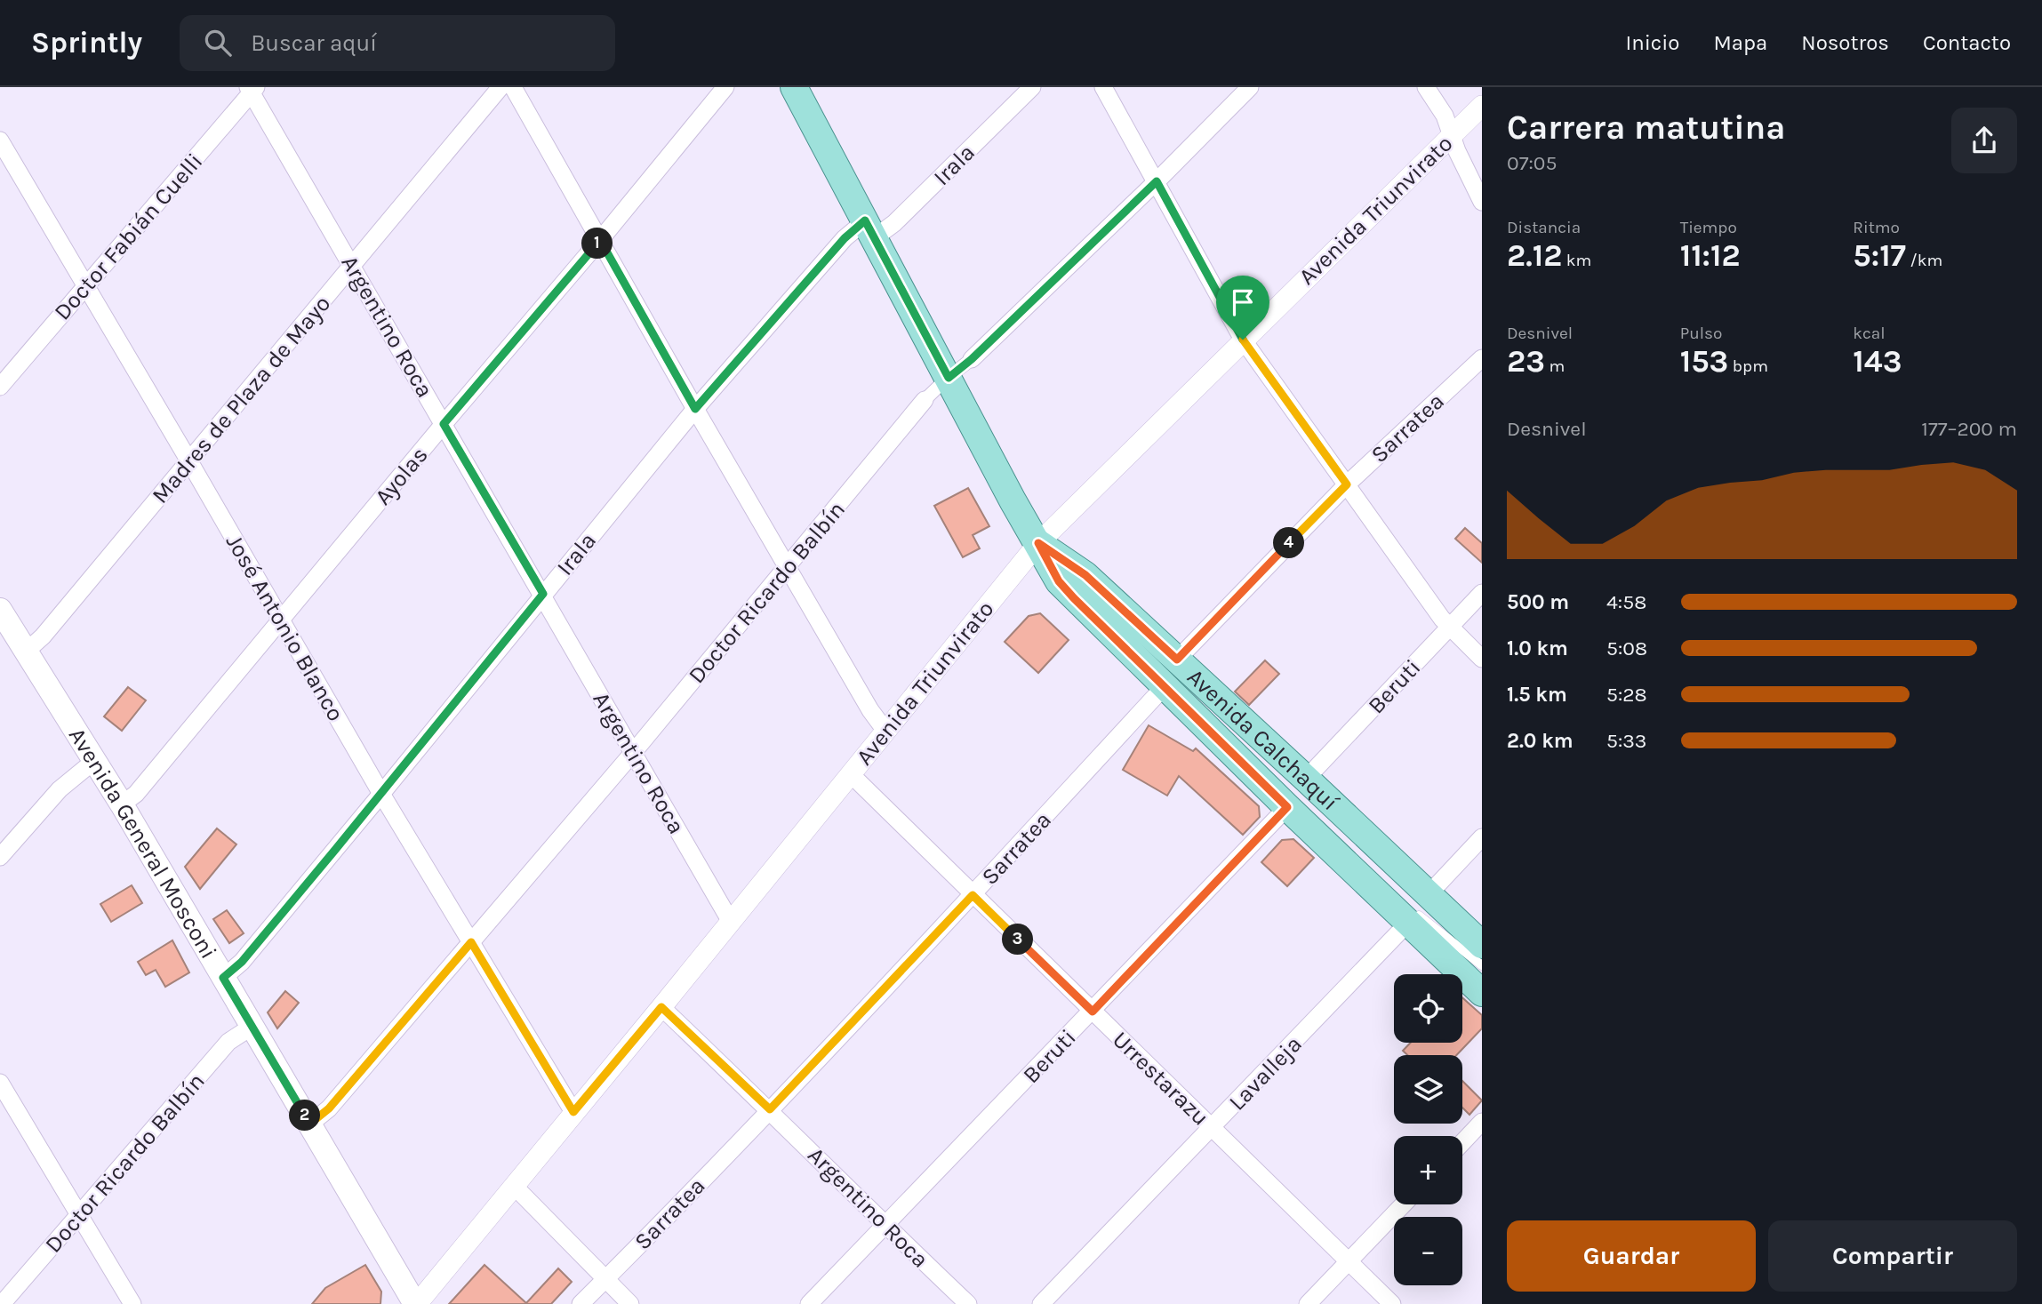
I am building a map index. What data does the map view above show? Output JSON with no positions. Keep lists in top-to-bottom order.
{
  "streets": {
    "main road": ["Avenida Calchaquí", "Avenida General Mosconi"],
    "street": [
      "Irala",
      "Avenida Triunvirato",
      "Doctor Fabián Cuelli",
      "Argentino Roca",
      "Madres de Plaza de Mayo",
      "Sarratea",
      "Ayolas",
      "Doctor Ricardo Balbín",
      "José Antonio Blanco",
      "Beruti",
      "Lavalleja",
      "Urrestarazu"
    ]
  },
  "crossings": [
    ["Irala", "Argentino Roca"],
    ["Irala", "José Antonio Blanco"],
    ["Irala", "Avenida Calchaquí"],
    ["Irala", "Avenida General Mosconi"],
    ["Avenida Triunvirato", "Argentino Roca"],
    ["Avenida Triunvirato", "José Antonio Blanco"],
    ["Avenida Triunvirato", "Avenida Calchaquí"],
    ["Avenida Triunvirato", "Avenida General Mosconi"],
    ["Avenida Triunvirato", "Urrestarazu"],
    ["Doctor Fabián Cuelli", "Argentino Roca"],
    ["Doctor Fabián Cuelli", "José Antonio Blanco"],
    ["Argentino Roca", "Madres de Plaza de Mayo"],
    ["Argentino Roca", "Sarratea"],
    ["Argentino Roca", "Ayolas"],
    ["Argentino Roca", "Doctor Ricardo Balbín"],
    ["Argentino Roca", "Beruti"],
    ["Madres de Plaza de Mayo", "José Antonio Blanco"],
    ["Madres de Plaza de Mayo", "Avenida General Mosconi"],
    ["Sarratea", "Avenida Calchaquí"],
    ["Sarratea", "Urrestarazu"],
    ["Ayolas", "José Antonio Blanco"],
    ["Ayolas", "Avenida General Mosconi"],
    ["Doctor Ricardo Balbín", "José Antonio Blanco"],
    ["Doctor Ricardo Balbín", "Avenida Calchaquí"],
    ["Doctor Ricardo Balbín", "Avenida General Mosconi"],
    ["Beruti", "Avenida Calchaquí"],
    ["Beruti", "Urrestarazu"],
    ["Avenida Calchaquí", "Lavalleja"],
    ["Lavalleja", "Urrestarazu"]
  ],
  "page": {
    "header": "Sprintly",
    "search": "Buscar aquí",
    "nav": [
      "Inicio",
      "Mapa",
      "Nosotros",
      "Contacto"
    ],
    "heading": ["Carrera matutina", "07:05"],
    "stats": [
      ["Distancia", "2.12 km"],
      ["Tiempo", "11:12"],
      ["Ritmo", "5:17 /km"],
      ["Desnivel", "23 m"],
      ["Pulso", "153 bpm"],
      ["kcal", "143"]
    ],
    "pins": [
      "1",
      "4",
      "3",
      "2"
    ],
    "chart": ["Desnivel", "177–200 m"],
    "list": [
      {
        "name": "500 m",
        "note": "4:58"
      },
      {
        "name": "1.0 km",
        "note": "5:08"
      },
      {
        "name": "1.5 km",
        "note": "5:28"
      },
      {
        "name": "2.0 km",
        "note": "5:33"
      }
    ],
    "map_buttons": ["+", "−"],
    "buttons": ["Guardar", "Compartir"]
  }
}
